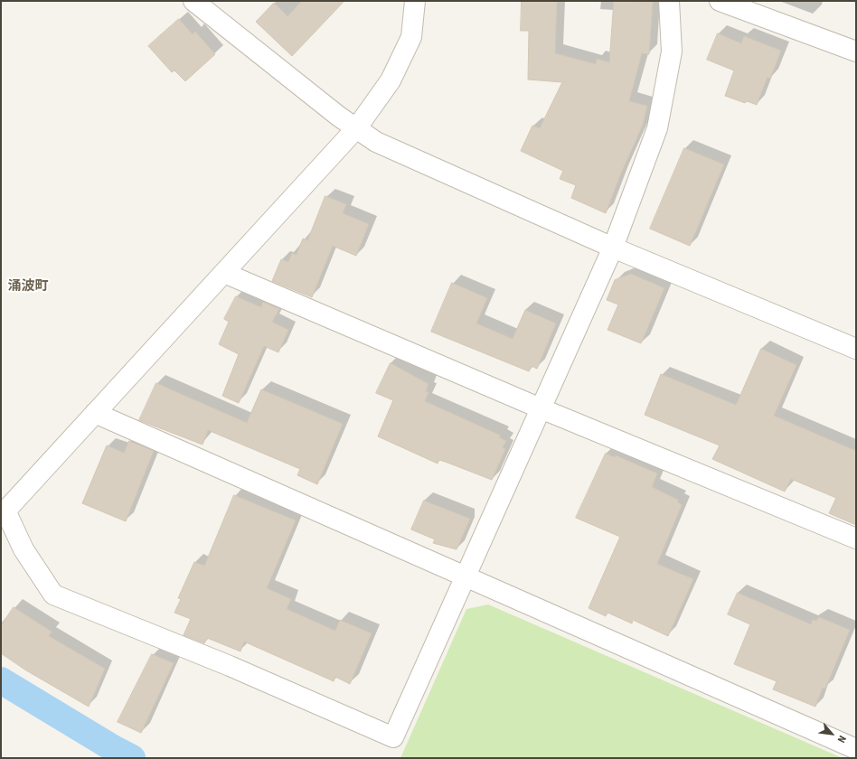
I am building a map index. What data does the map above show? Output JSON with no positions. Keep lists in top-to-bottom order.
{
  "districts": ["涌波町"],
  "north": "bottom right"
}
